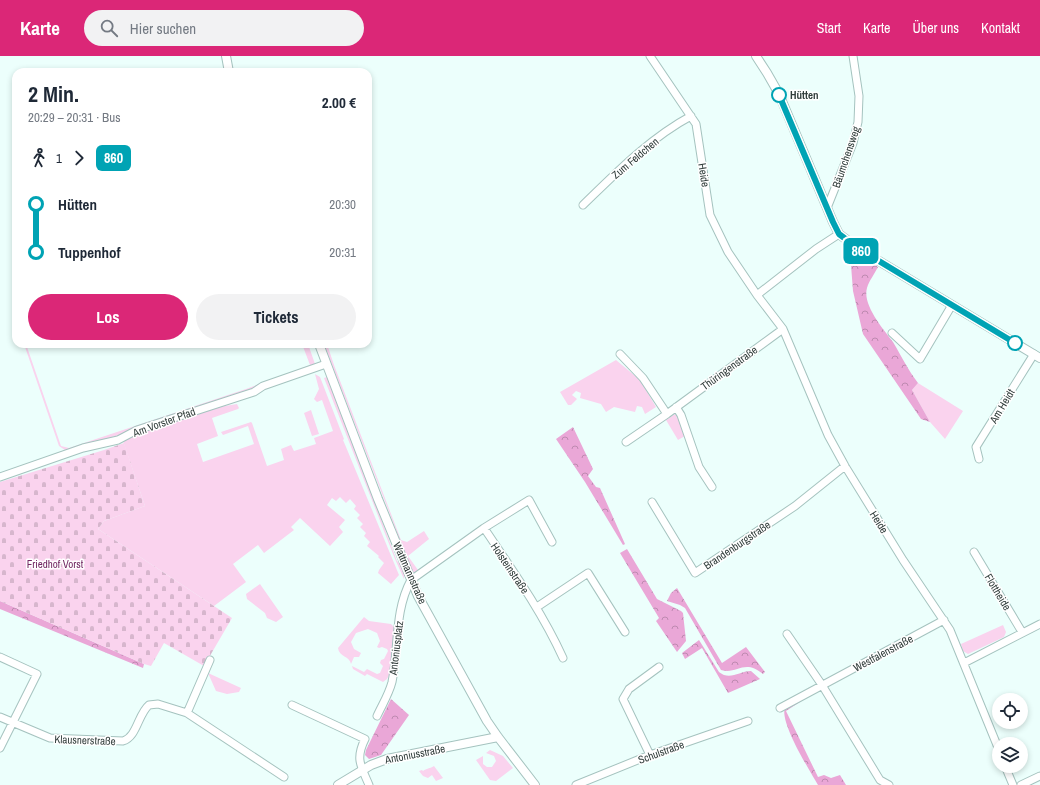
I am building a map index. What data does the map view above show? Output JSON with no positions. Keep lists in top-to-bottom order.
{
  "streets": {
    "street": [
      "Bäumchensweg",
      "Zum Feldchen",
      "Heide",
      "Thüringenstraße",
      "Am Heidt",
      "Am Vorster Pfad",
      "Brandenburgstraße",
      "Holsteinstraße",
      "Wattmannstraße",
      "Flottheide",
      "Antoniusplatz",
      "Westfalenstraße",
      "Klausnerstraße",
      "Schulstraße",
      "Antoniusstraße"
    ]
  },
  "crossings": [
    ["Zum Feldchen", "Heide"],
    ["Heide", "Thüringenstraße"],
    ["Heide", "Brandenburgstraße"],
    ["Heide", "Westfalenstraße"],
    ["Am Vorster Pfad", "Wattmannstraße"],
    ["Wattmannstraße", "Antoniusplatz"],
    ["Wattmannstraße", "Antoniusstraße"]
  ],
  "parks": ["Friedhof Vorst"],
  "places": ["Hütten"],
  "lines": ["bus line 860"],
  "page": {
    "header": "Karte",
    "search": "Hier suchen",
    "nav": [
      "Start",
      "Karte",
      "Über uns",
      "Kontakt"
    ],
    "on_map": "860",
    "heading": ["2 Min.", "20:29 – 20:31 · Bus", "2.00 €"],
    "legs": ["1", "860"],
    "list": [
      {
        "name": "Hütten",
        "value": "20:30"
      },
      {
        "name": "Tuppenhof",
        "value": "20:31"
      }
    ],
    "buttons": ["Los", "Tickets"]
  }
}
